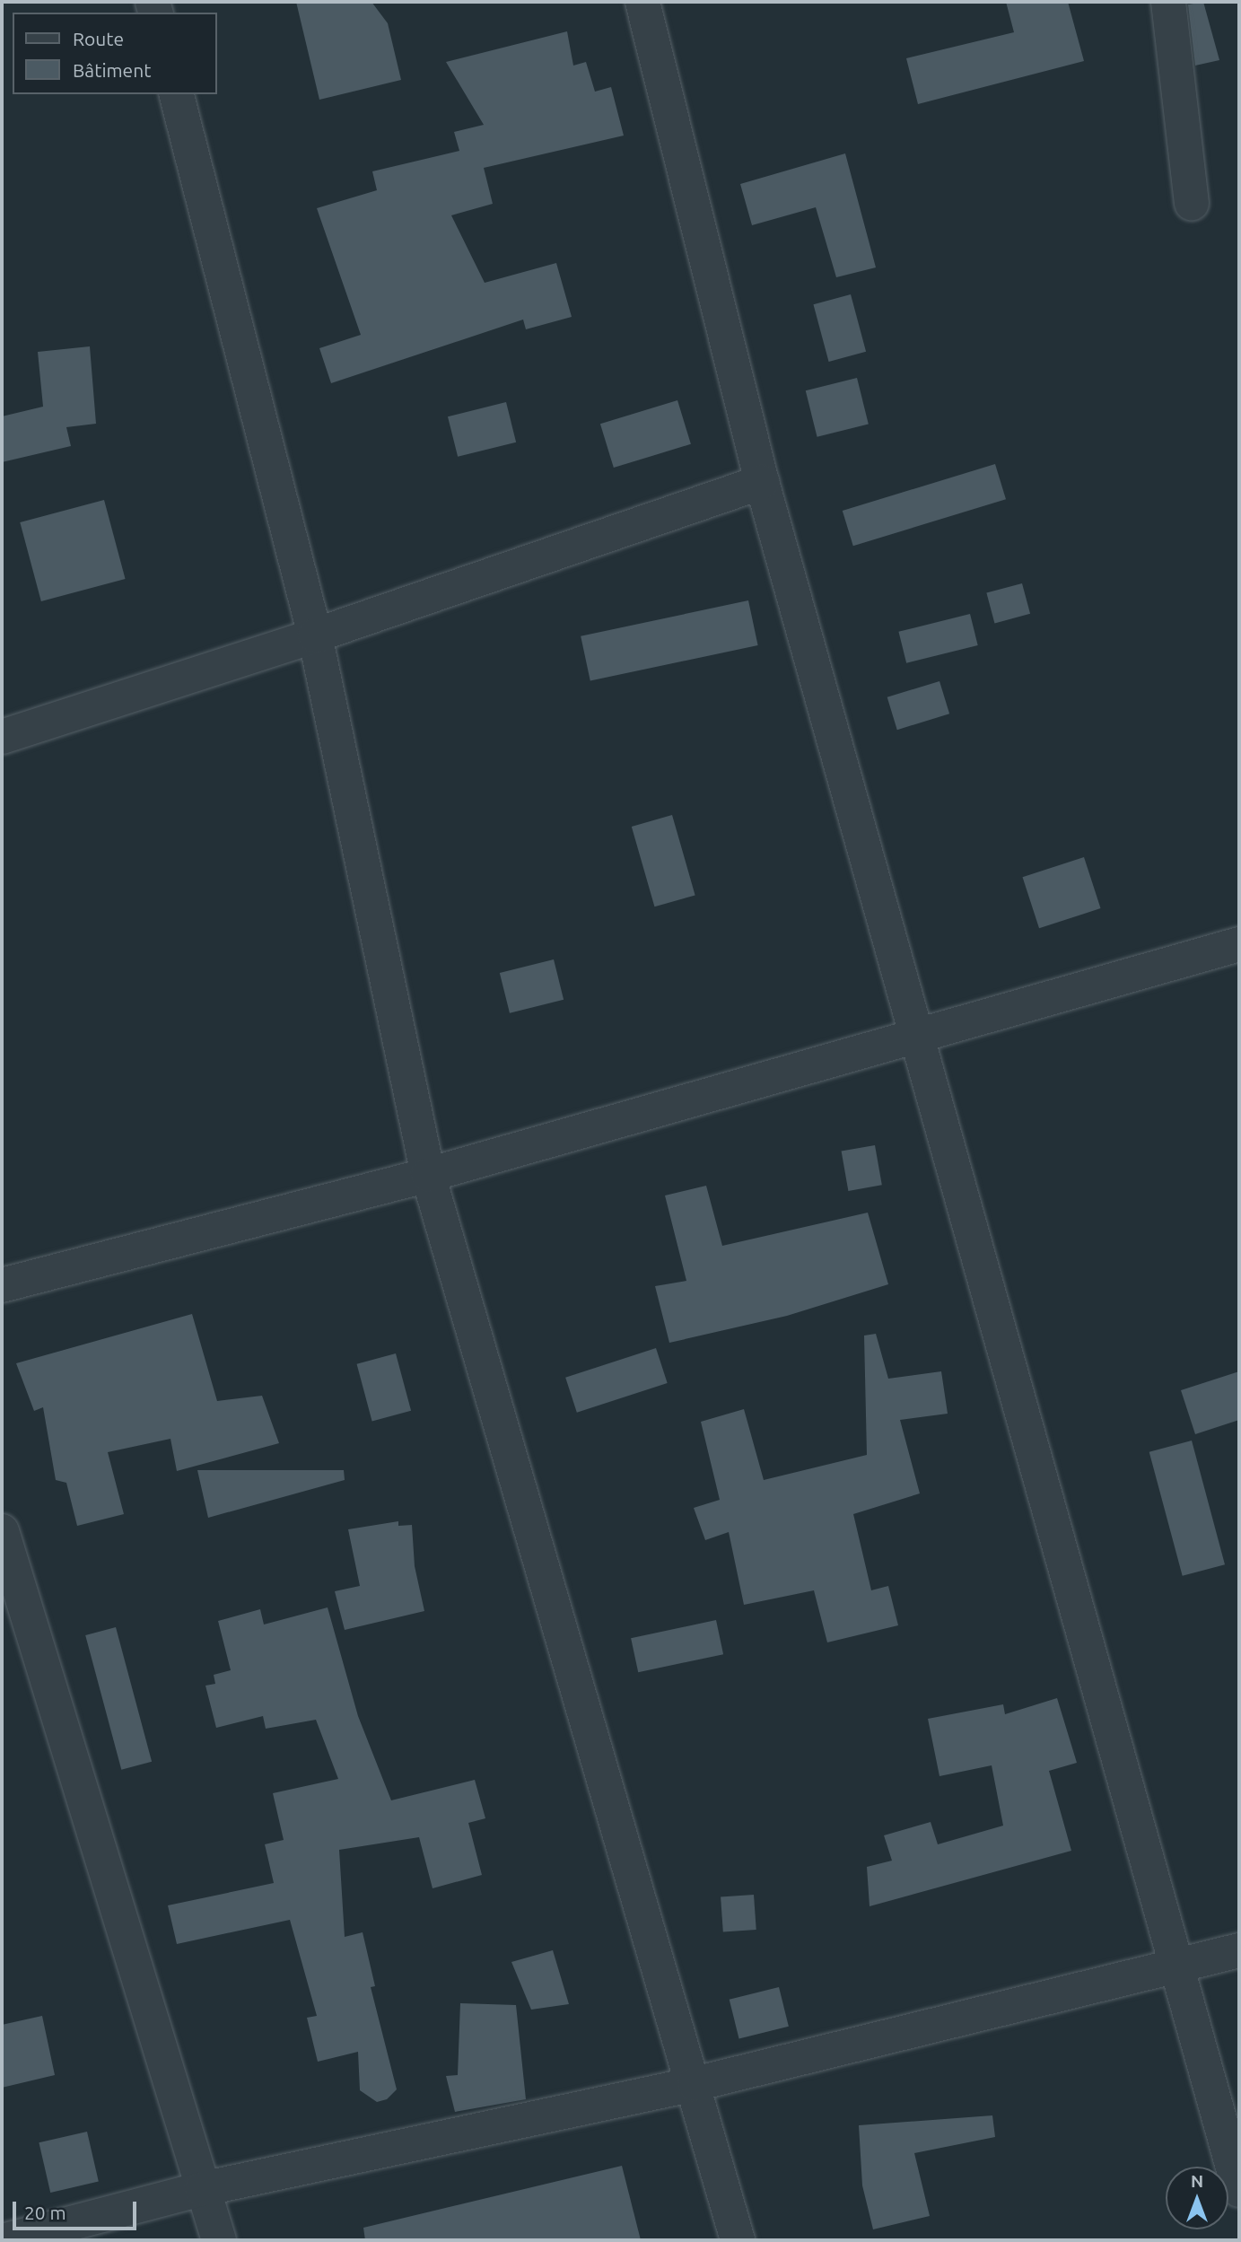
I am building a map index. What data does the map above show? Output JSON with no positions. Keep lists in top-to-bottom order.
{
  "legend": ["Route", "Bâtiment"],
  "scale_bar": "20 m",
  "north": "top"
}
